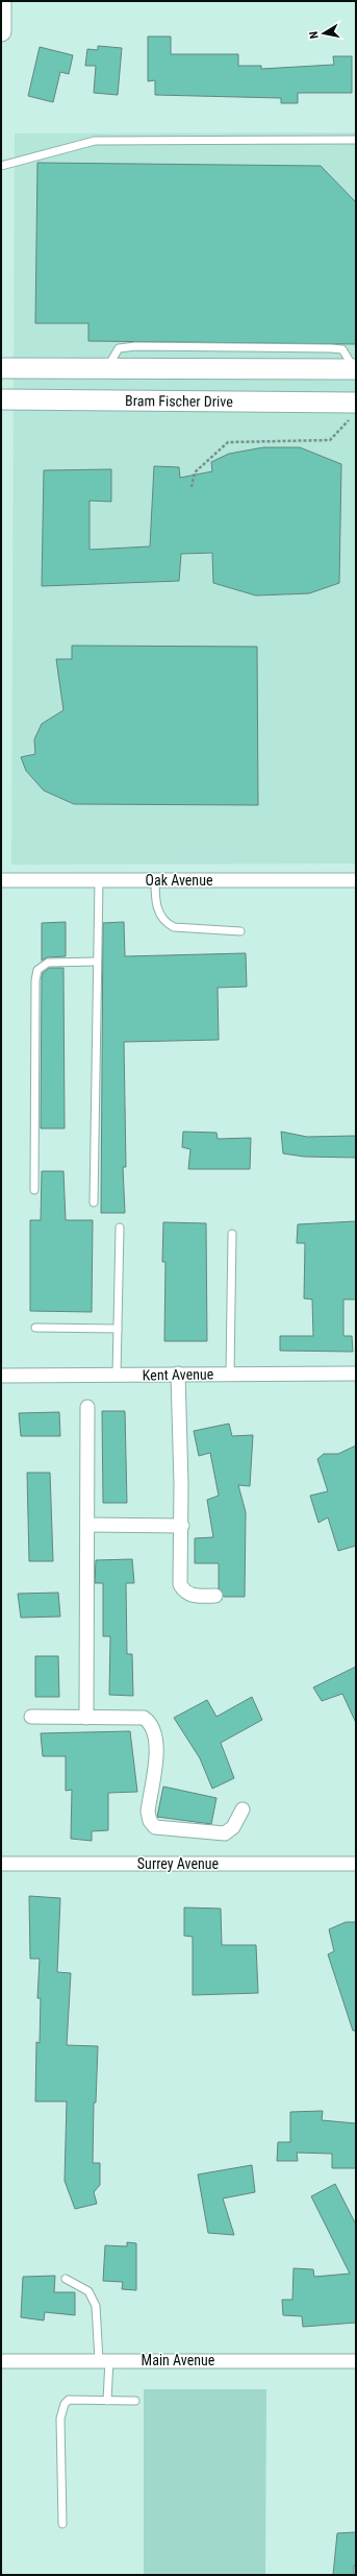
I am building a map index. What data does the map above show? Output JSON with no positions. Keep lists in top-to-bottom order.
{
  "streets": {
    "main road": ["Bram Fischer Drive"],
    "street": [
      "Oak Avenue",
      "Kent Avenue",
      "Surrey Avenue",
      "Main Avenue"
    ]
  },
  "north": "left"
}
